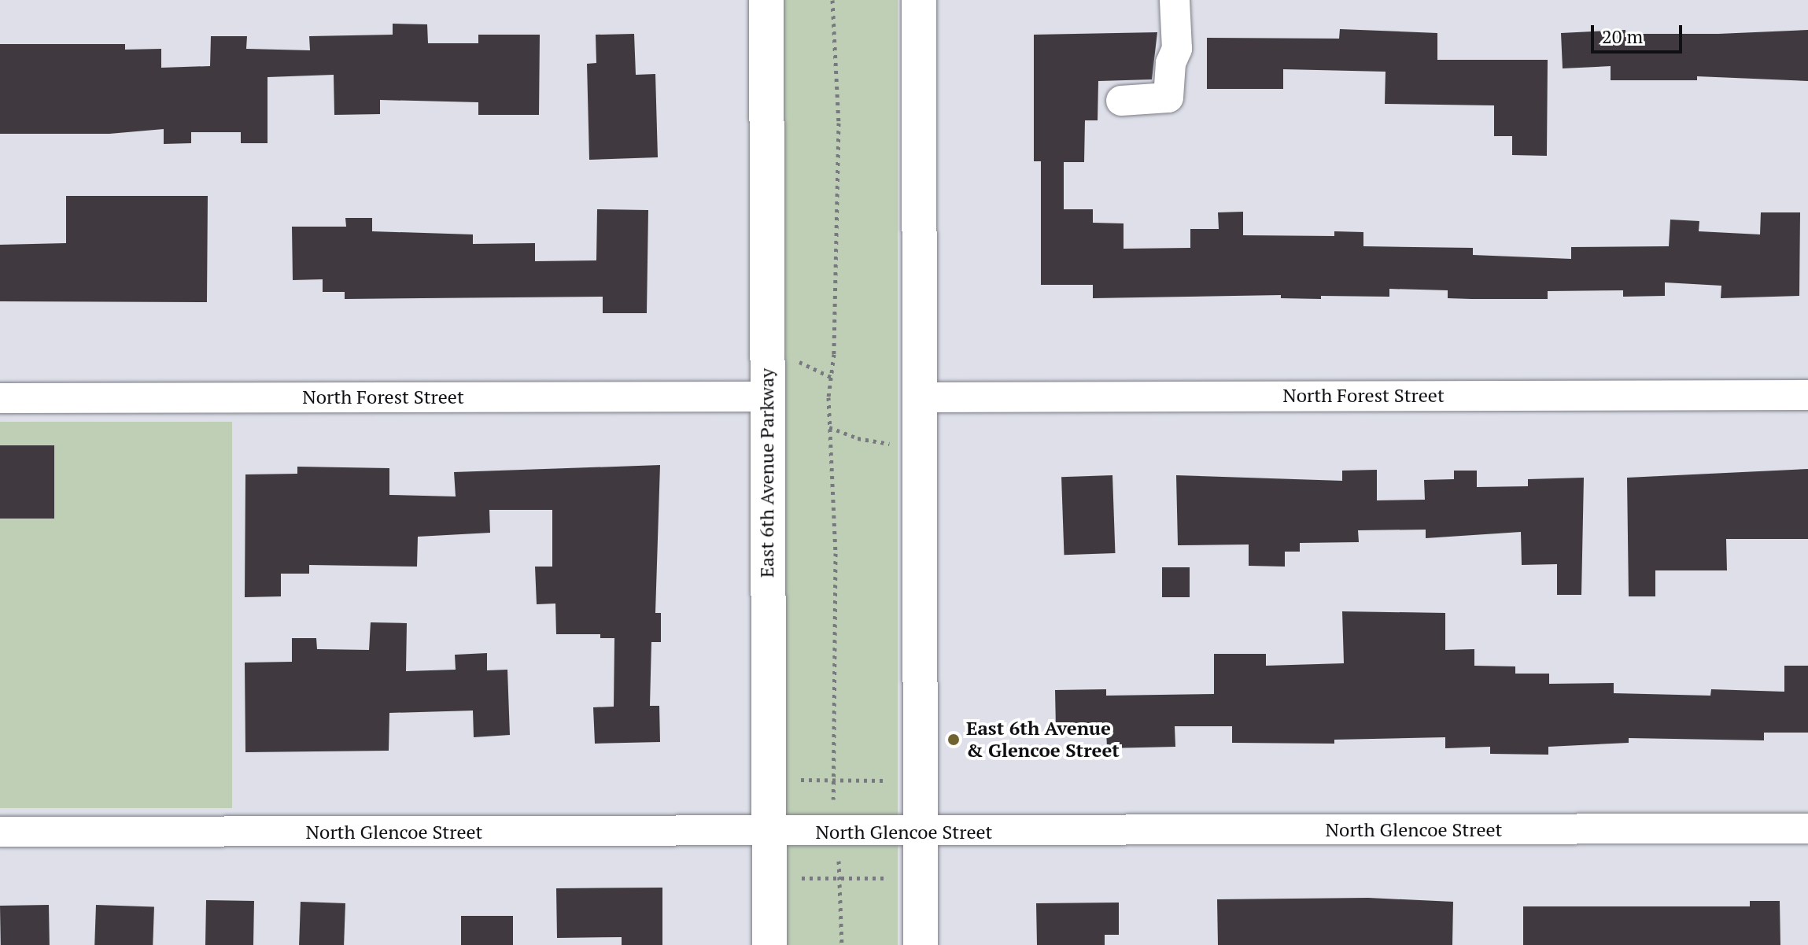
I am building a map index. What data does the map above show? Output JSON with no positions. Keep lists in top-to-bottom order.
{
  "streets": {
    "main road": ["East 6th Avenue Parkway"],
    "street": ["North Forest Street", "North Glencoe Street"]
  },
  "crossings": [
    ["North Forest Street", "East 6th Avenue Parkway"],
    ["East 6th Avenue Parkway", "North Glencoe Street"]
  ],
  "places": ["East 6th Avenue & Glencoe Street"],
  "scale_bar": "20 m"
}
